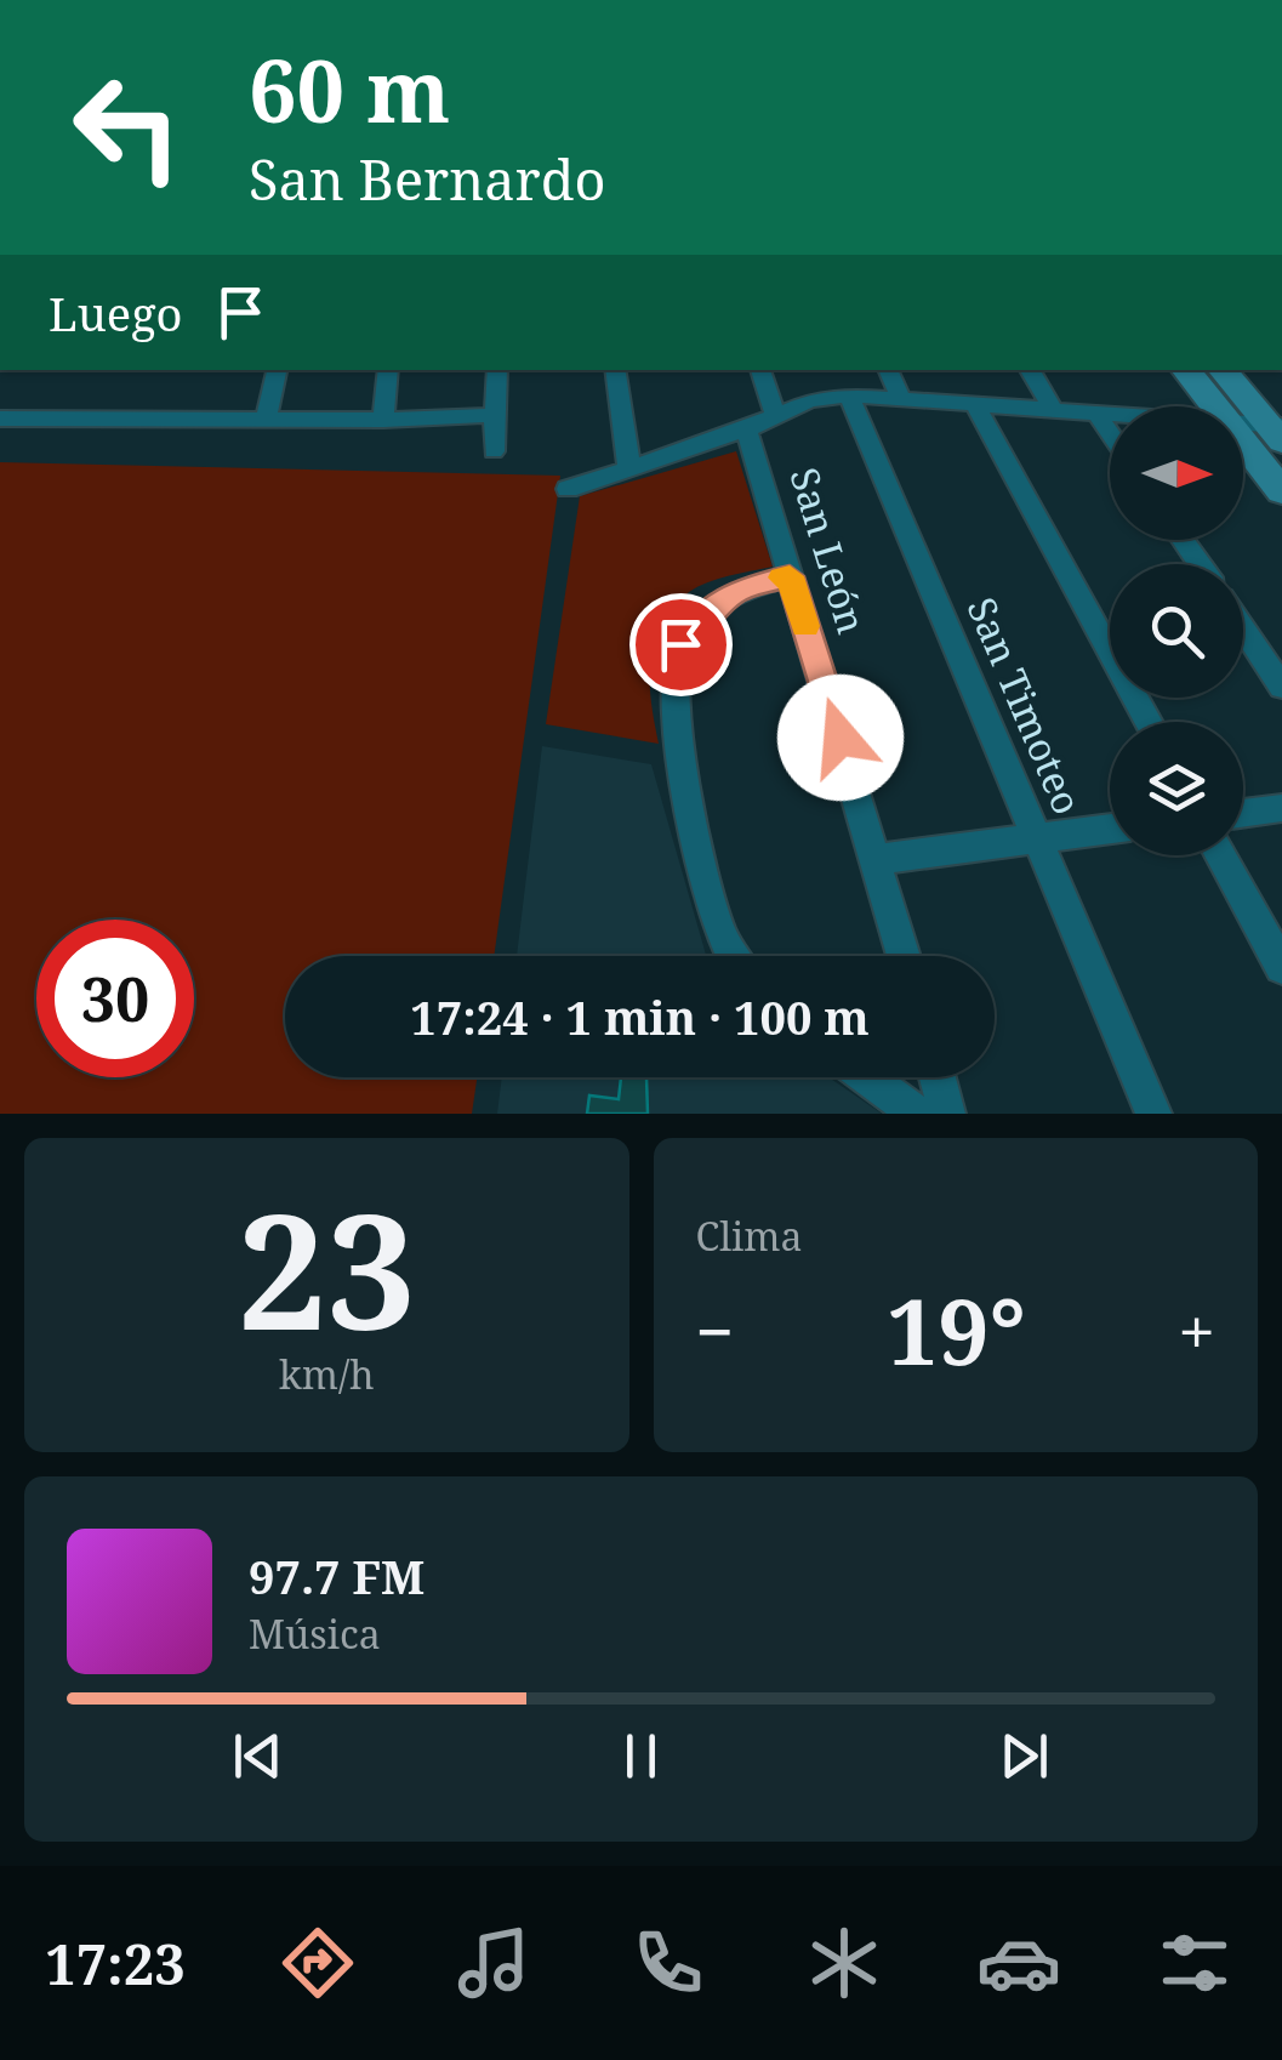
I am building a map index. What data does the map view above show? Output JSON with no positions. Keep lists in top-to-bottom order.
{
  "streets": {
    "street": ["San León", "San Timoteo"]
  },
  "north": "right",
  "page": {
    "turn": ["60 m", "San Bernardo"],
    "then": "Luego",
    "limit": "30",
    "trip": "17:24 · 1 min · 100 m",
    "tile": [
      ["23", "km/h"],
      "Clima"
    ],
    "heat": ["−", "19°", "+"],
    "song": ["97.7 FM", "Música"],
    "tabs": "17:23"
  }
}
